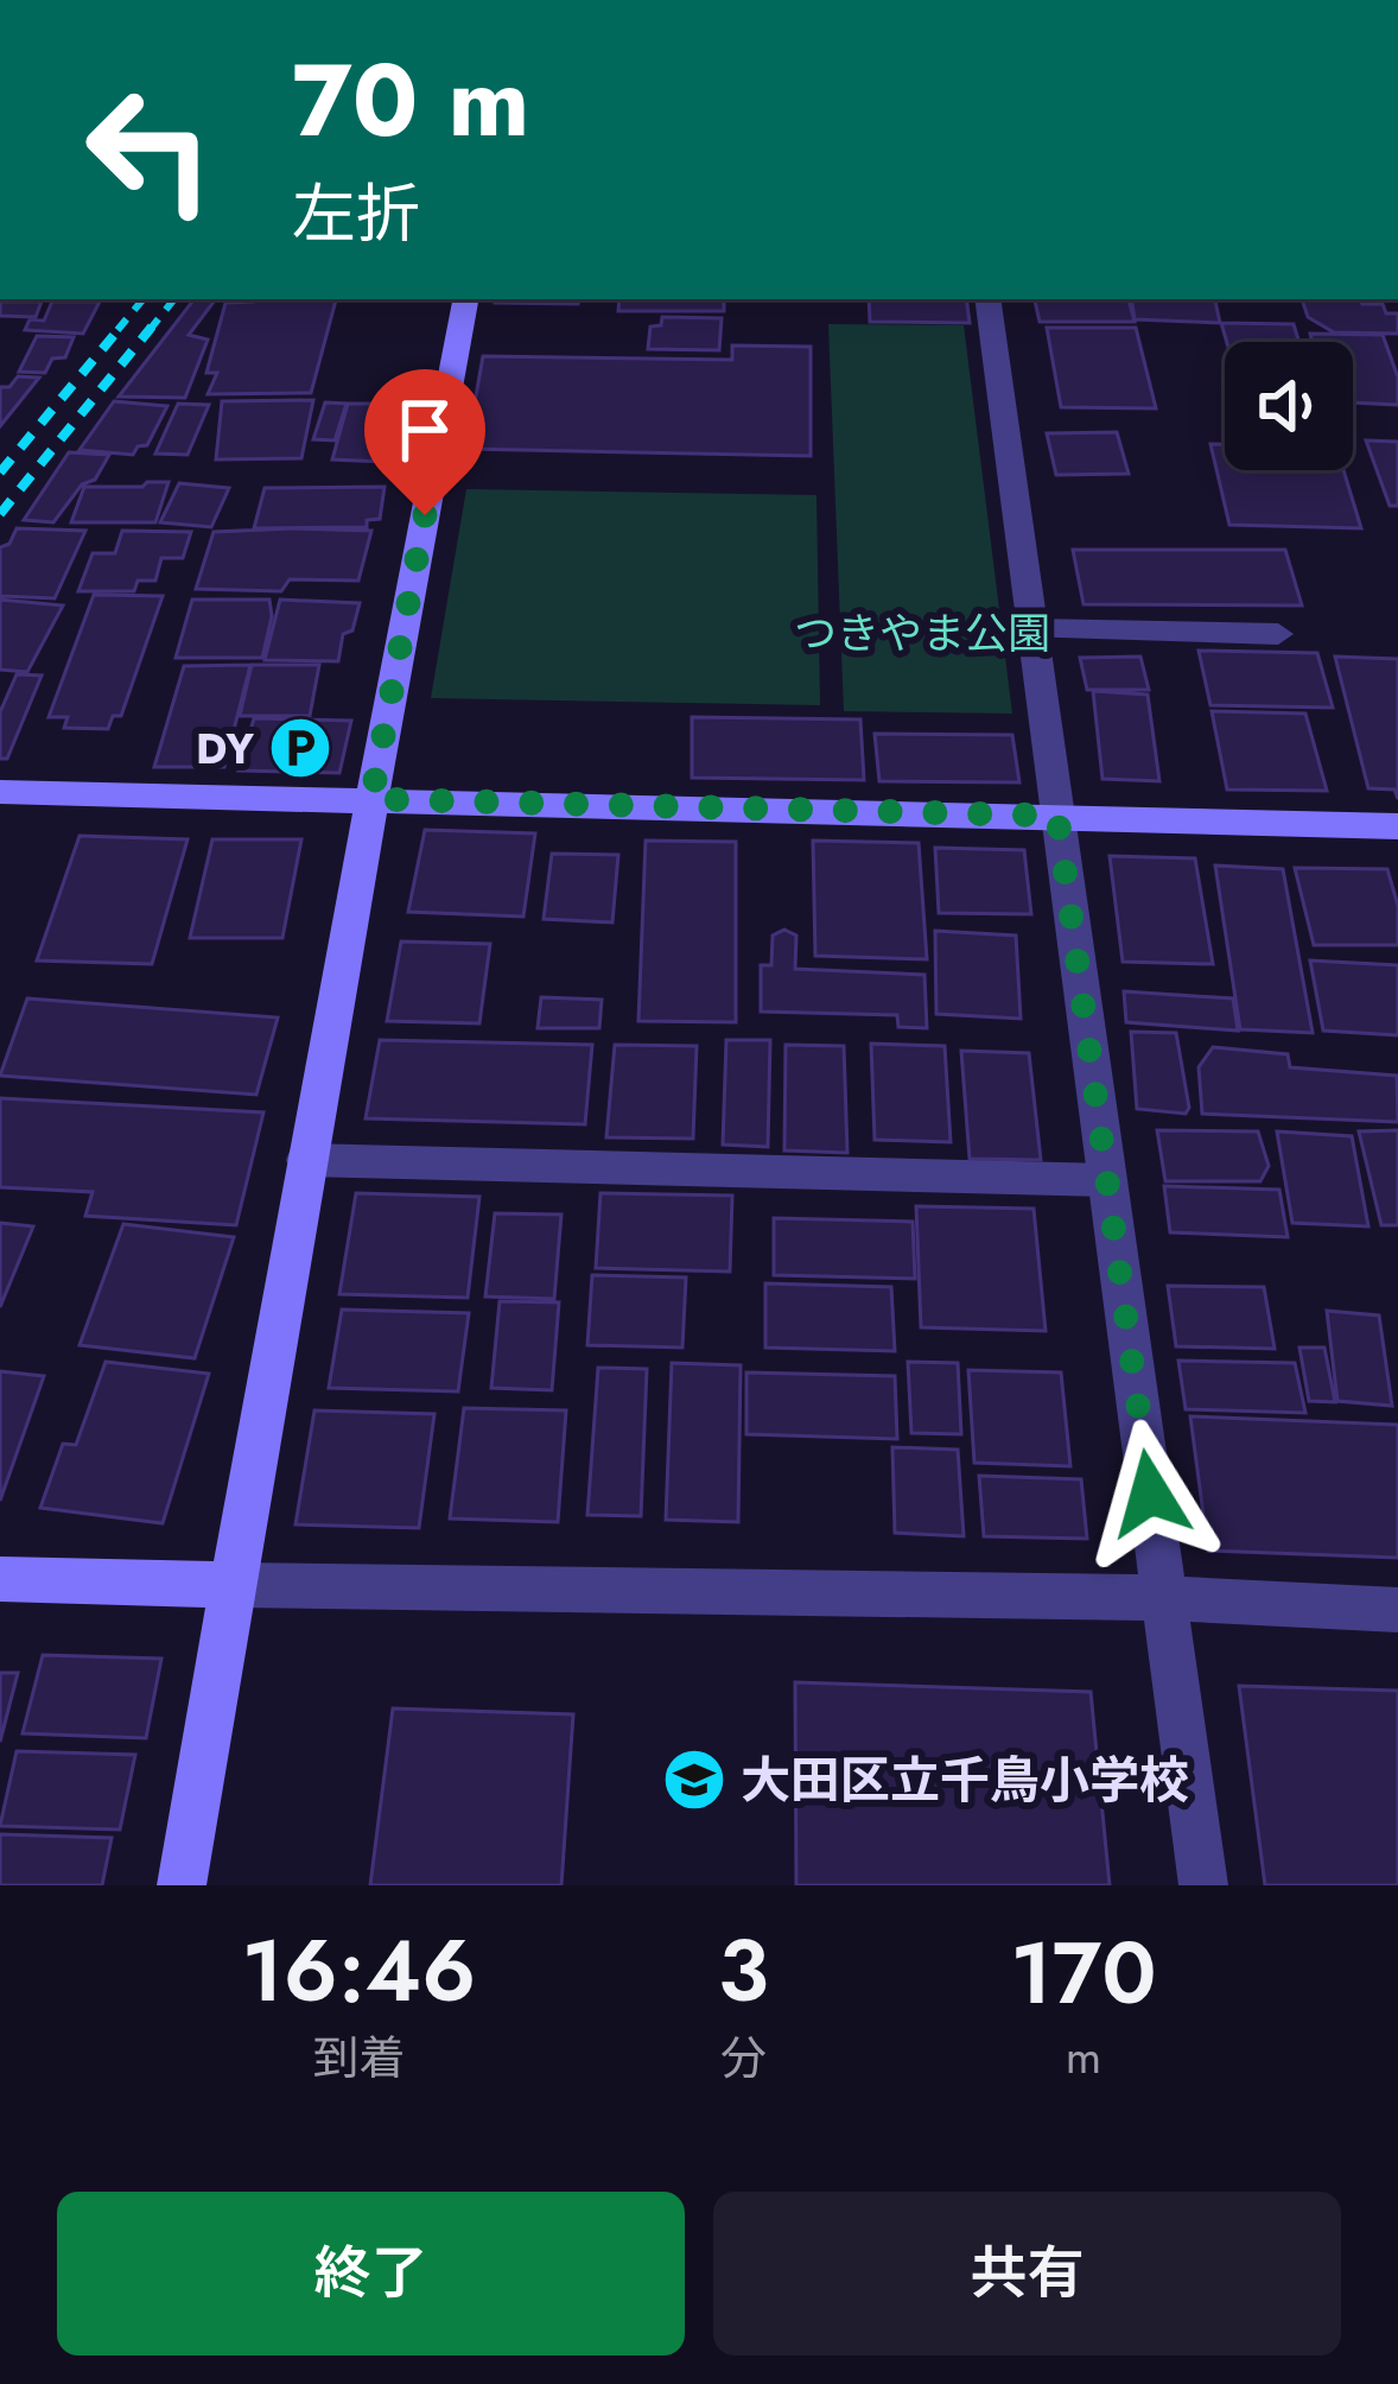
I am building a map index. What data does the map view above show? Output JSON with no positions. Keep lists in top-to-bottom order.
{
  "parks": ["つきやま公園"],
  "places": {
    "parking": ["DY"],
    "school or university": ["大田区立千鳥小学校"]
  },
  "page": {
    "turn": ["70 m", "左折"],
    "eta": [
      "16:46",
      "到着",
      "3",
      "分",
      "170",
      "m"
    ],
    "buttons": ["終了", "共有"]
  }
}
